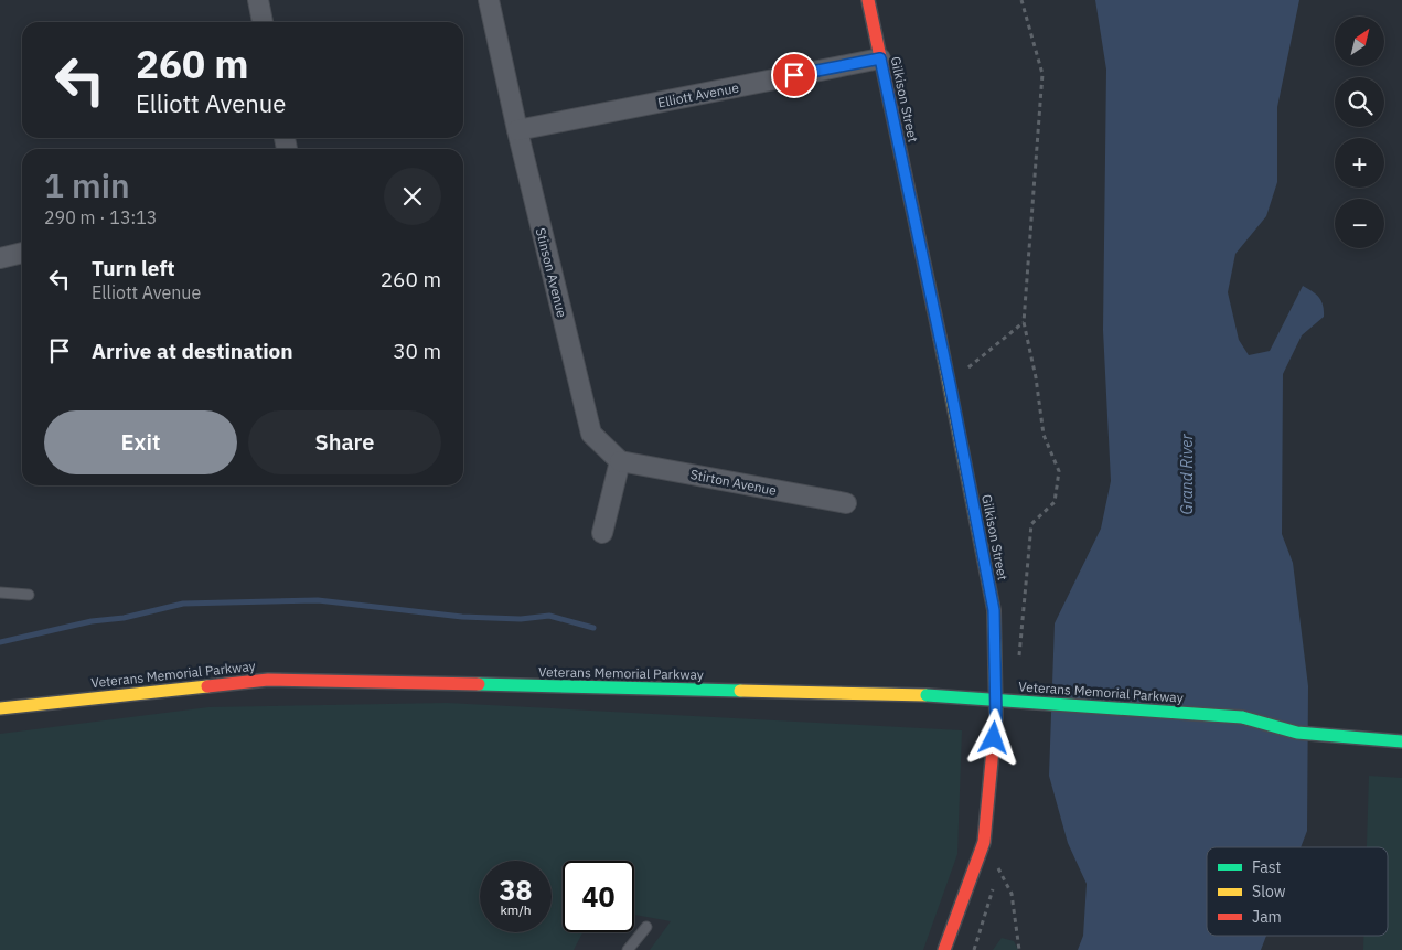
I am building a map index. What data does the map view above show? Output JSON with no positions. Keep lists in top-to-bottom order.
{
  "streets": {
    "main road": ["Gilkison Street", "Veterans Memorial Parkway"],
    "street": ["Elliott Avenue", "Stinson Avenue", "Stirton Avenue"]
  },
  "crossings": [
    ["Elliott Avenue", "Gilkison Street"],
    ["Elliott Avenue", "Stinson Avenue"],
    ["Stinson Avenue", "Stirton Avenue"]
  ],
  "water": ["Grand River"],
  "legend": ["Fast", "Slow", "Jam"],
  "north": "top right",
  "page": {
    "map_buttons": ["+", "−"],
    "turn": ["260 m", "Elliott Avenue"],
    "heading": ["1 min", "290 m · 13:13"],
    "list": [
      {
        "name": "Turn left",
        "note": "Elliott Avenue",
        "value": "260 m"
      },
      {
        "name": "Arrive at destination",
        "value": "30 m"
      }
    ],
    "buttons": ["Exit", "Share"],
    "speed": "38 km/h",
    "limit": "40"
  }
}
